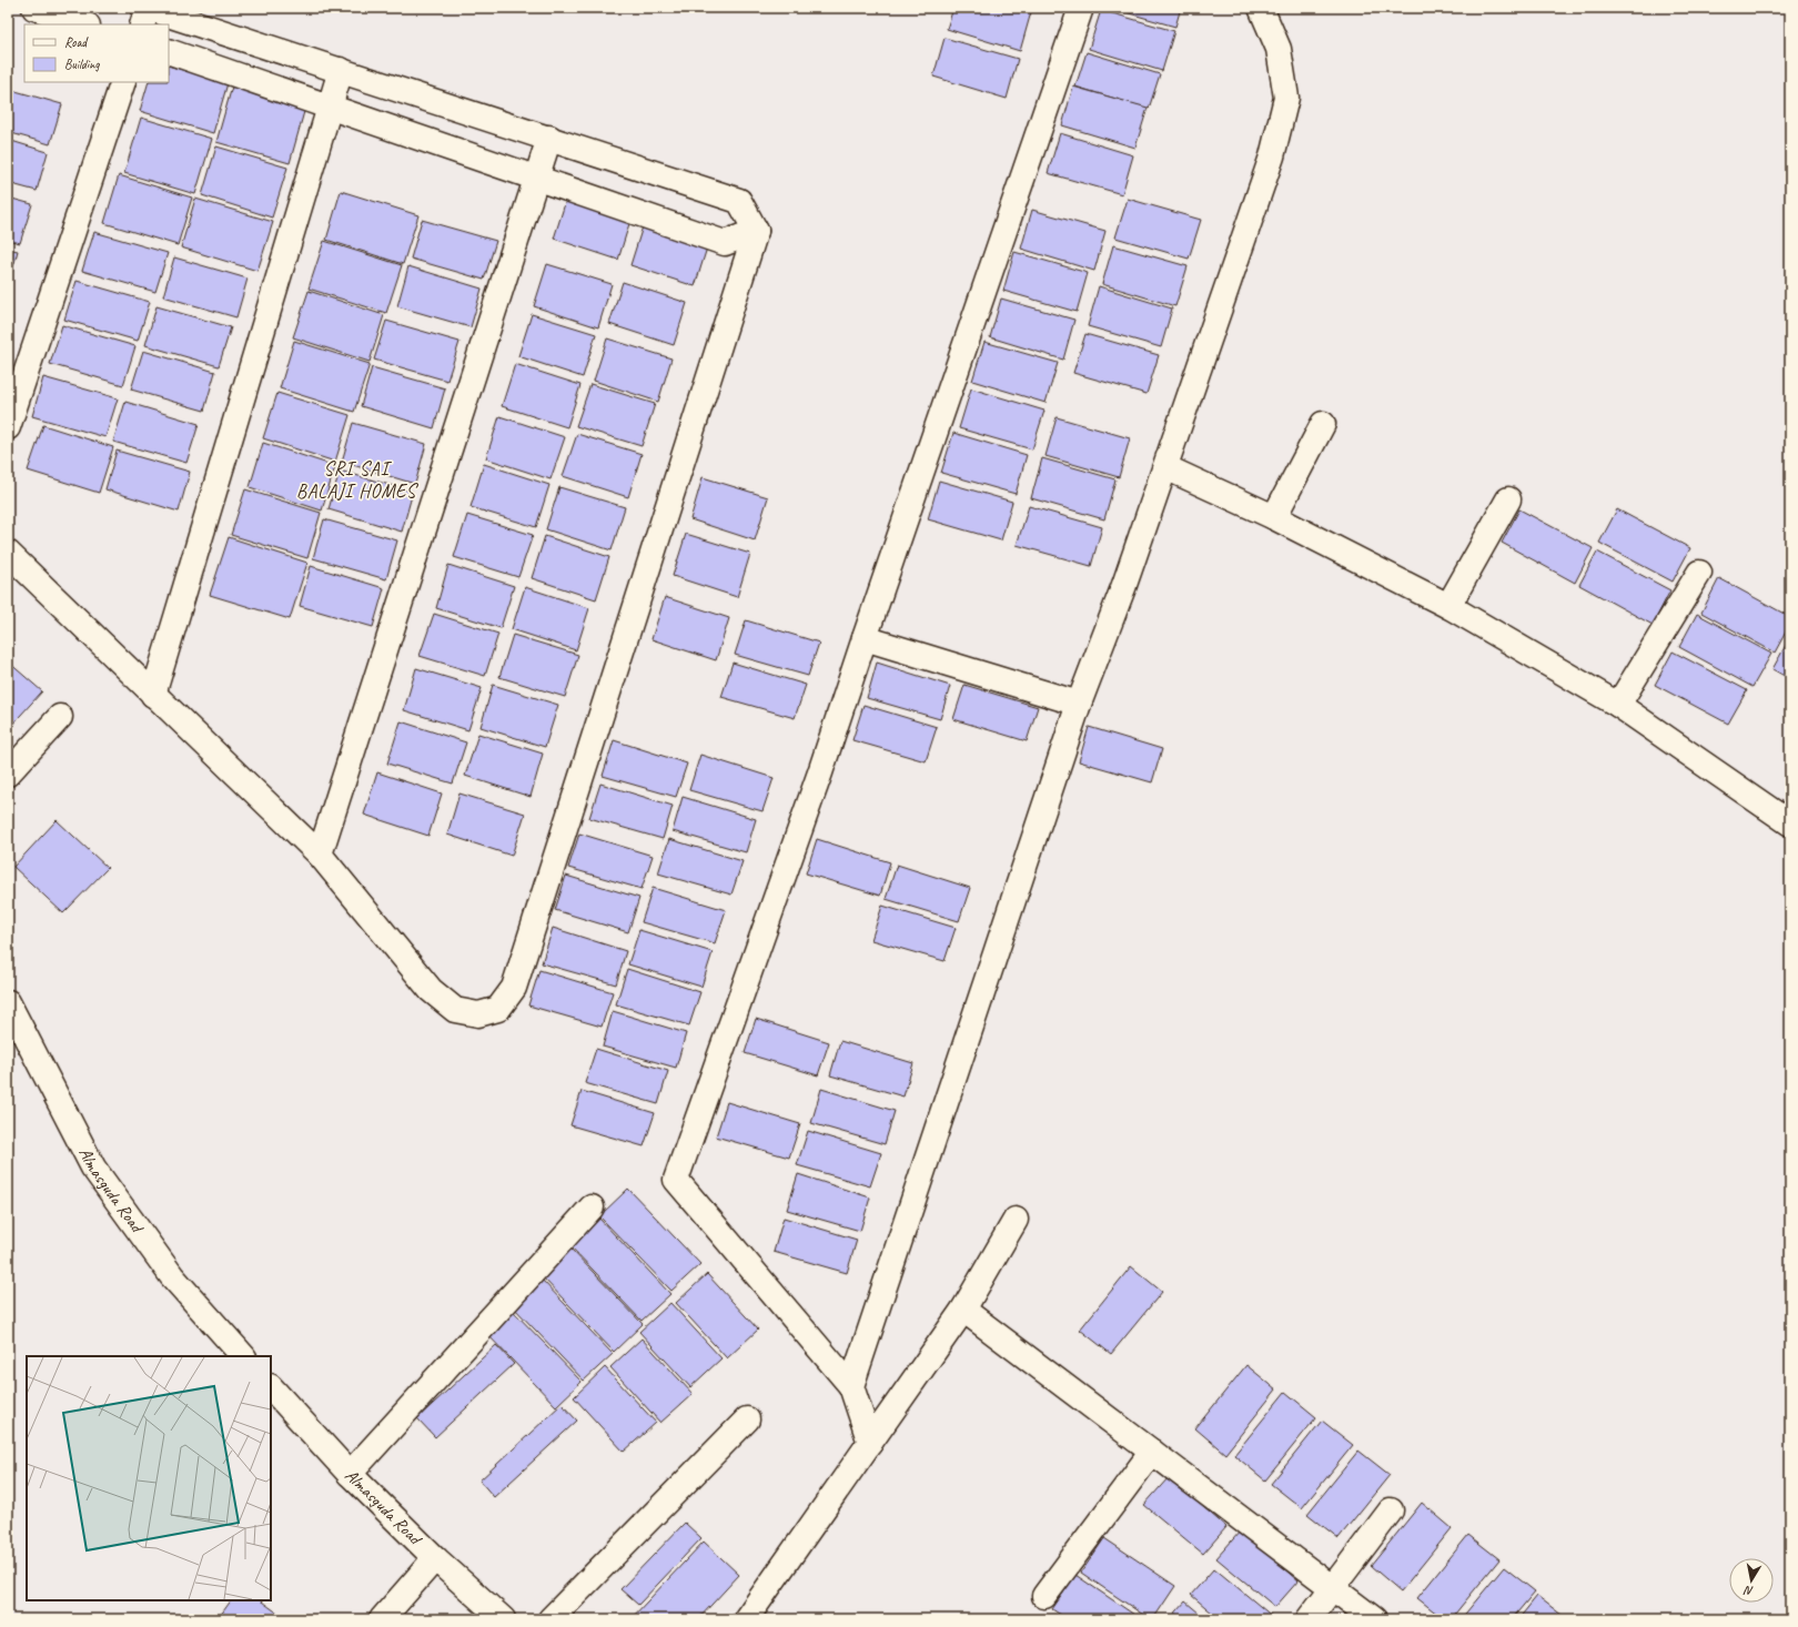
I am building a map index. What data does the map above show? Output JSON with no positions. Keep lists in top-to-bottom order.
{
  "streets": {
    "street": ["Almasguda Road"]
  },
  "districts": ["SRI SAI BALAJI HOMES"],
  "legend": ["Road", "Building"],
  "north": "bottom"
}
